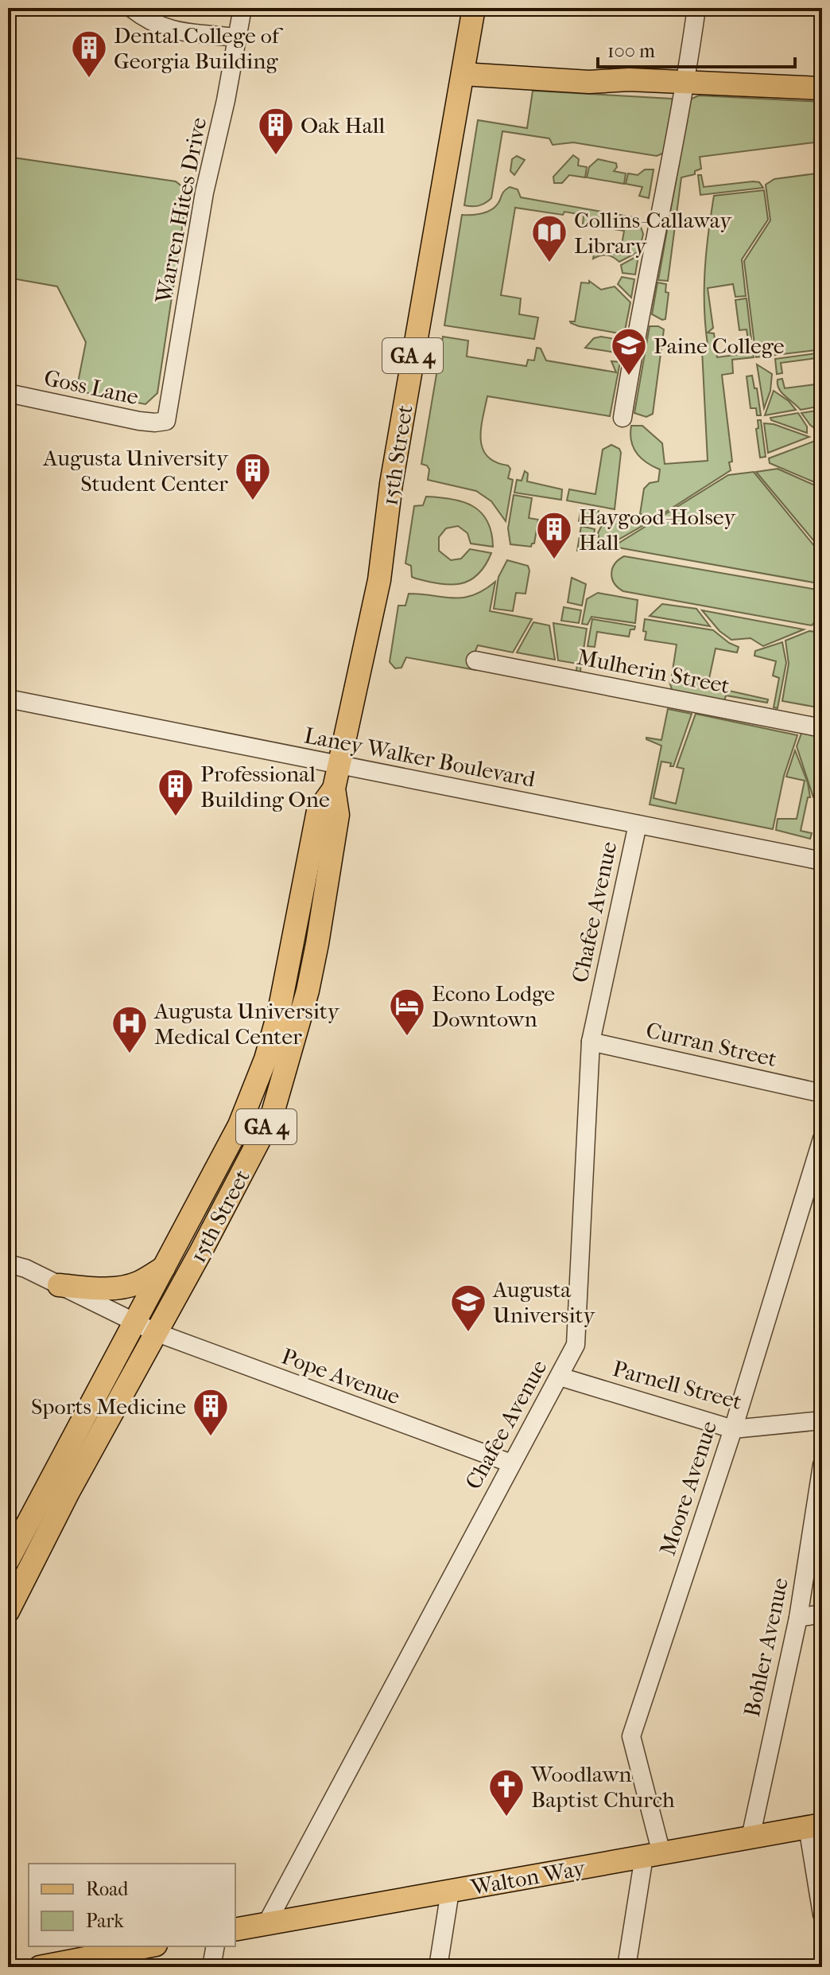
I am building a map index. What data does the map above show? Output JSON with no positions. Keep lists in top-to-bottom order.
{
  "streets": {
    "main road": ["GA 4", "15th Street", "Walton Way"],
    "street": [
      "Warren Hites Drive",
      "Goss Lane",
      "Mulherin Street",
      "Laney Walker Boulevard",
      "Chafee Avenue",
      "Curran Street",
      "Pope Avenue",
      "Parnell Street",
      "Moore Avenue",
      "Bohler Avenue"
    ]
  },
  "crossings": [
    ["Warren Hites Drive", "Goss Lane"],
    ["15th Street", "Laney Walker Boulevard"],
    ["15th Street", "Pope Avenue"],
    ["Laney Walker Boulevard", "Chafee Avenue"],
    ["Chafee Avenue", "Curran Street"],
    ["Chafee Avenue", "Pope Avenue"],
    ["Chafee Avenue", "Parnell Street"],
    ["Chafee Avenue", "Walton Way"],
    ["Parnell Street", "Moore Avenue"],
    ["Moore Avenue", "Walton Way"],
    ["Bohler Avenue", "Walton Way"]
  ],
  "places": {
    "building": [
      "Dental College of Georgia Building",
      "Oak Hall",
      "Augusta University Student Center",
      "Haygood-Holsey Hall",
      "Professional Building One",
      "Sports Medicine"
    ],
    "library": ["Collins-Callaway Library"],
    "school or university": ["Paine College", "Augusta University"],
    "hotel": ["Econo Lodge Downtown"],
    "hospital": ["Augusta University Medical Center"],
    "church": ["Woodlawn Baptist Church"]
  },
  "legend": ["Road", "Park"],
  "scale_bar": "100 m"
}
